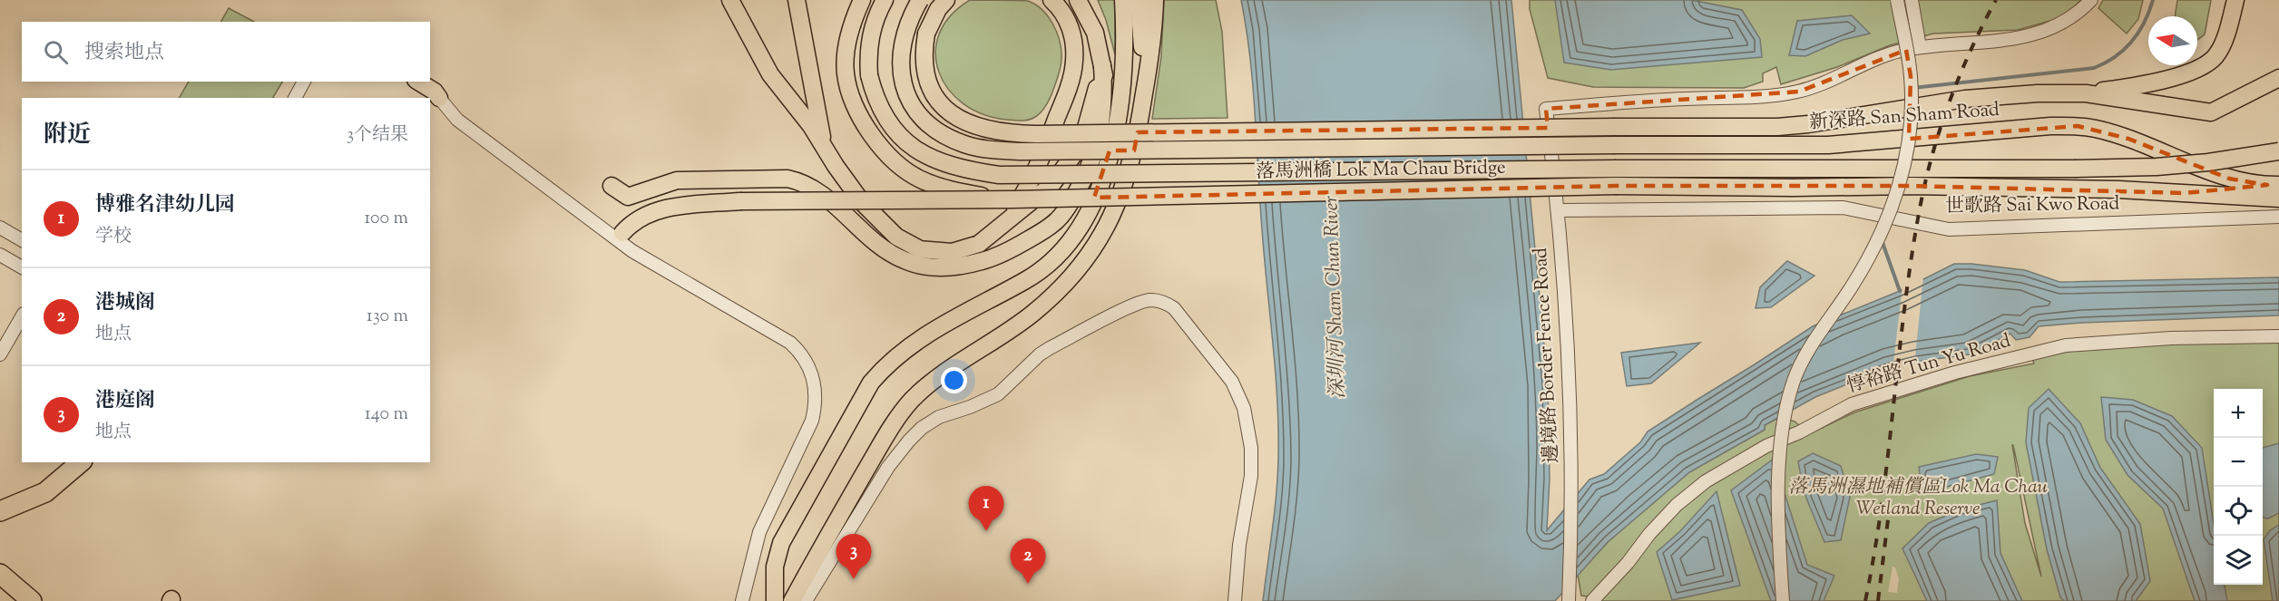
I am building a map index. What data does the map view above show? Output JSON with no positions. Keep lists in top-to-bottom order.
{
  "streets": {
    "main road": ["新深路 San Sham Road", "落馬洲橋 Lok Ma Chau Bridge"],
    "street": ["世歌路 Sai Kwo Road", "邊境路 Border Fence Road", "惇裕路 Tun Yu Road"]
  },
  "crossings": [
    ["新深路 San Sham Road", "落馬洲橋 Lok Ma Chau Bridge"],
    ["世歌路 Sai Kwo Road", "邊境路 Border Fence Road"]
  ],
  "water": ["深圳河 Sham Chun River"],
  "parks": ["落馬洲濕地補償區Lok Ma Chau Wetland Reserve"],
  "north": "left",
  "page": {
    "search": "搜索地点",
    "heading": ["附近", "3个结果"],
    "list": [
      {
        "mark": "1",
        "name": "博雅名津幼儿园",
        "note": "学校",
        "value": "100 m"
      },
      {
        "mark": "2",
        "name": "港城阁",
        "note": "地点",
        "value": "130 m"
      },
      {
        "mark": "3",
        "name": "港庭阁",
        "note": "地点",
        "value": "140 m"
      }
    ],
    "map_buttons": ["+", "−"],
    "pins": ["1", "3", "2"]
  }
}
